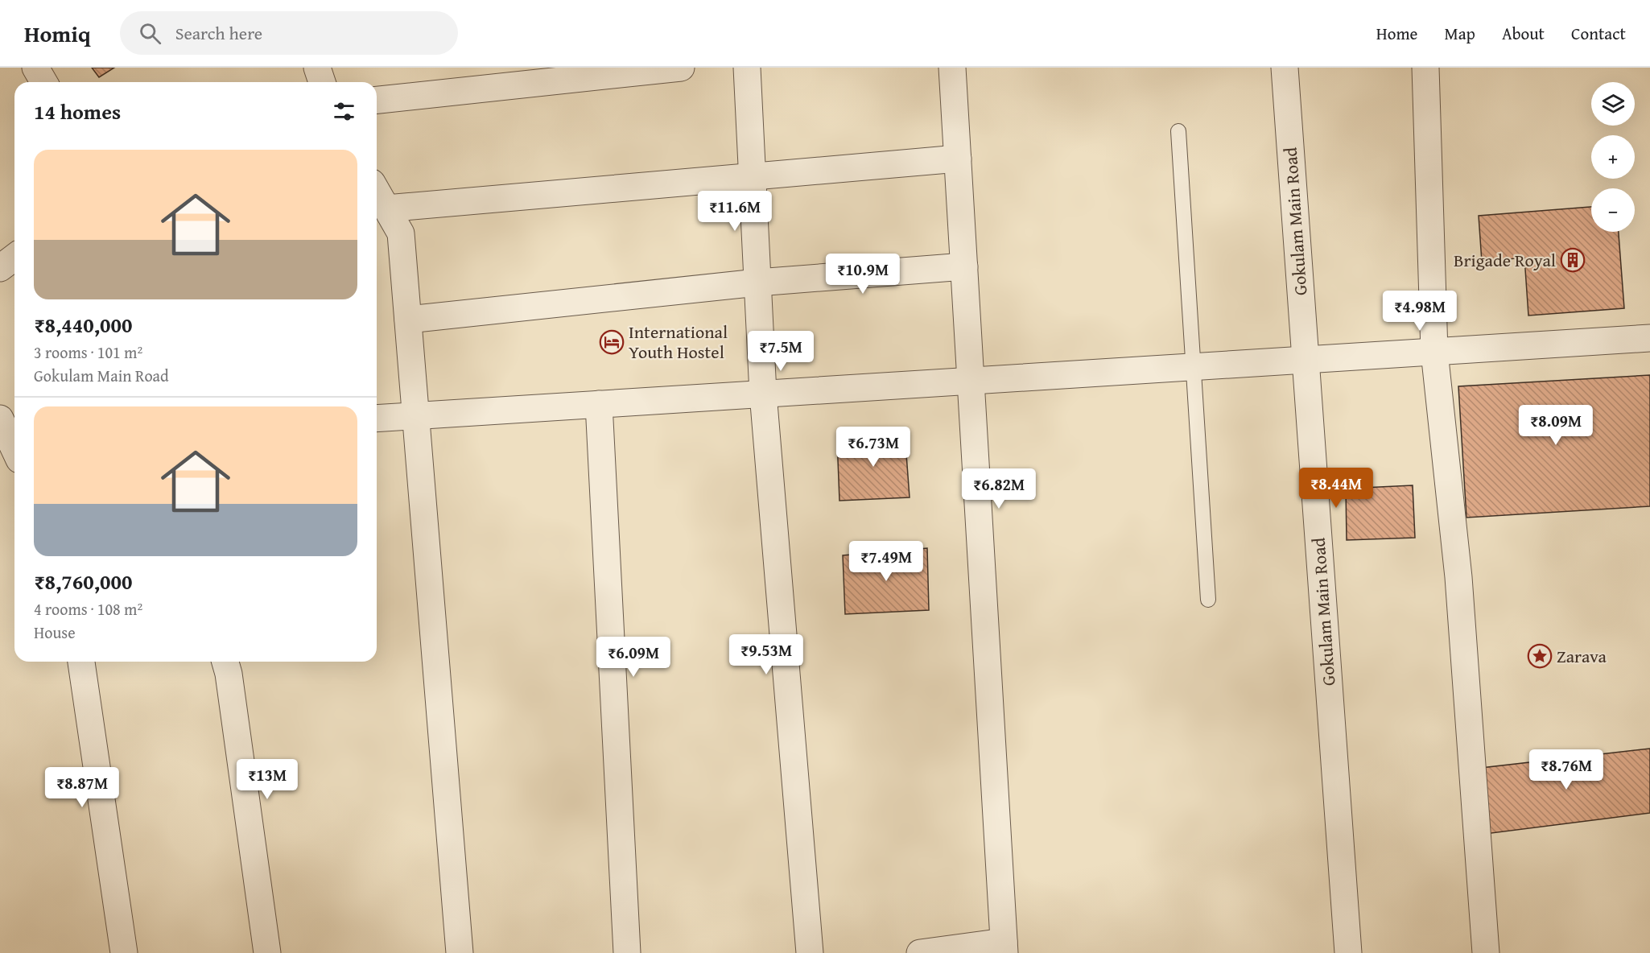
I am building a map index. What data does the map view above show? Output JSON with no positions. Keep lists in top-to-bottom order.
{
  "streets": {
    "street": ["Gokulam Main Road"]
  },
  "places": {
    "building": ["Brigade Royal"],
    "hotel": ["International Youth Hostel"],
    "place": ["Zarava"]
  },
  "page": {
    "header": "Homiq",
    "search": "Search here",
    "nav": [
      "Home",
      "Map",
      "About",
      "Contact"
    ],
    "map_buttons": ["+", "−"],
    "heading": "14 homes",
    "list": [
      {
        "name": "₹8,440,000",
        "note": "3 rooms · 101 m² · Gokulam Main Road"
      },
      {
        "name": "₹8,760,000",
        "note": "4 rooms · 108 m² · House"
      }
    ],
    "price": [
      "₹11.6M",
      "₹10.9M",
      "₹4.98M",
      "₹7.5M",
      "₹8.09M",
      "₹6.73M",
      "₹8.44M",
      "₹6.82M",
      "₹7.49M",
      "₹9.53M",
      "₹6.09M",
      "₹8.76M",
      "₹13M",
      "₹8.87M"
    ]
  }
}
